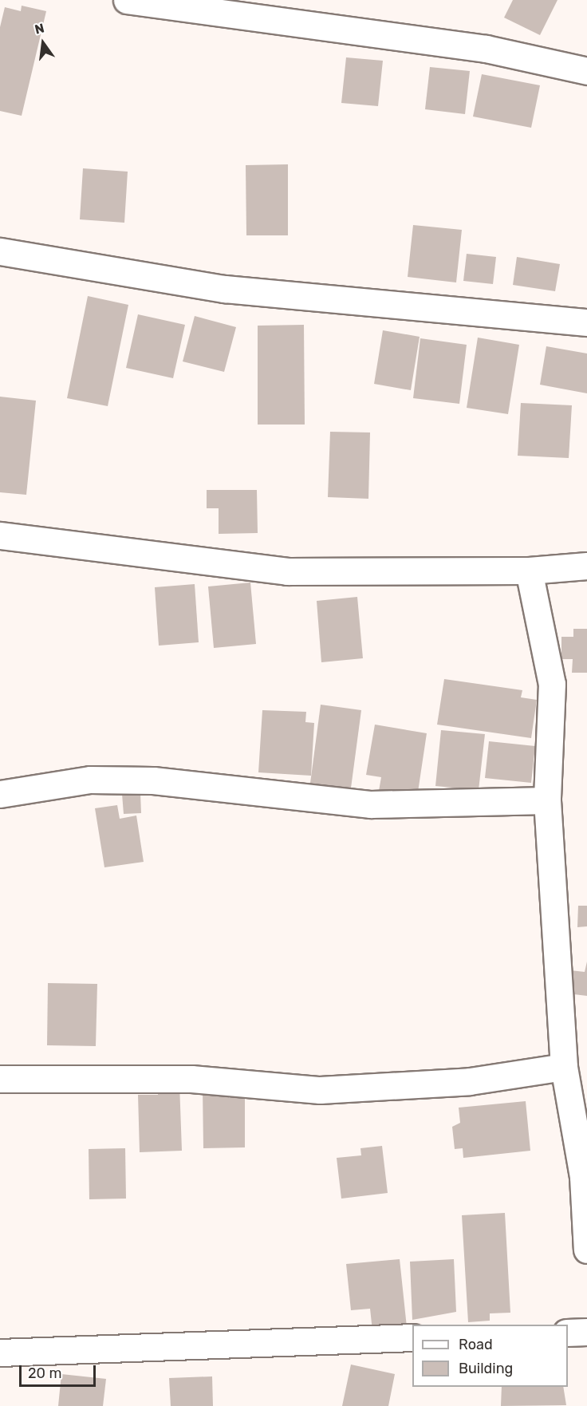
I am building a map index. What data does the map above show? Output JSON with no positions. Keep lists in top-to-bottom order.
{
  "legend": ["Road", "Building"],
  "scale_bar": "20 m",
  "north": "top"
}
